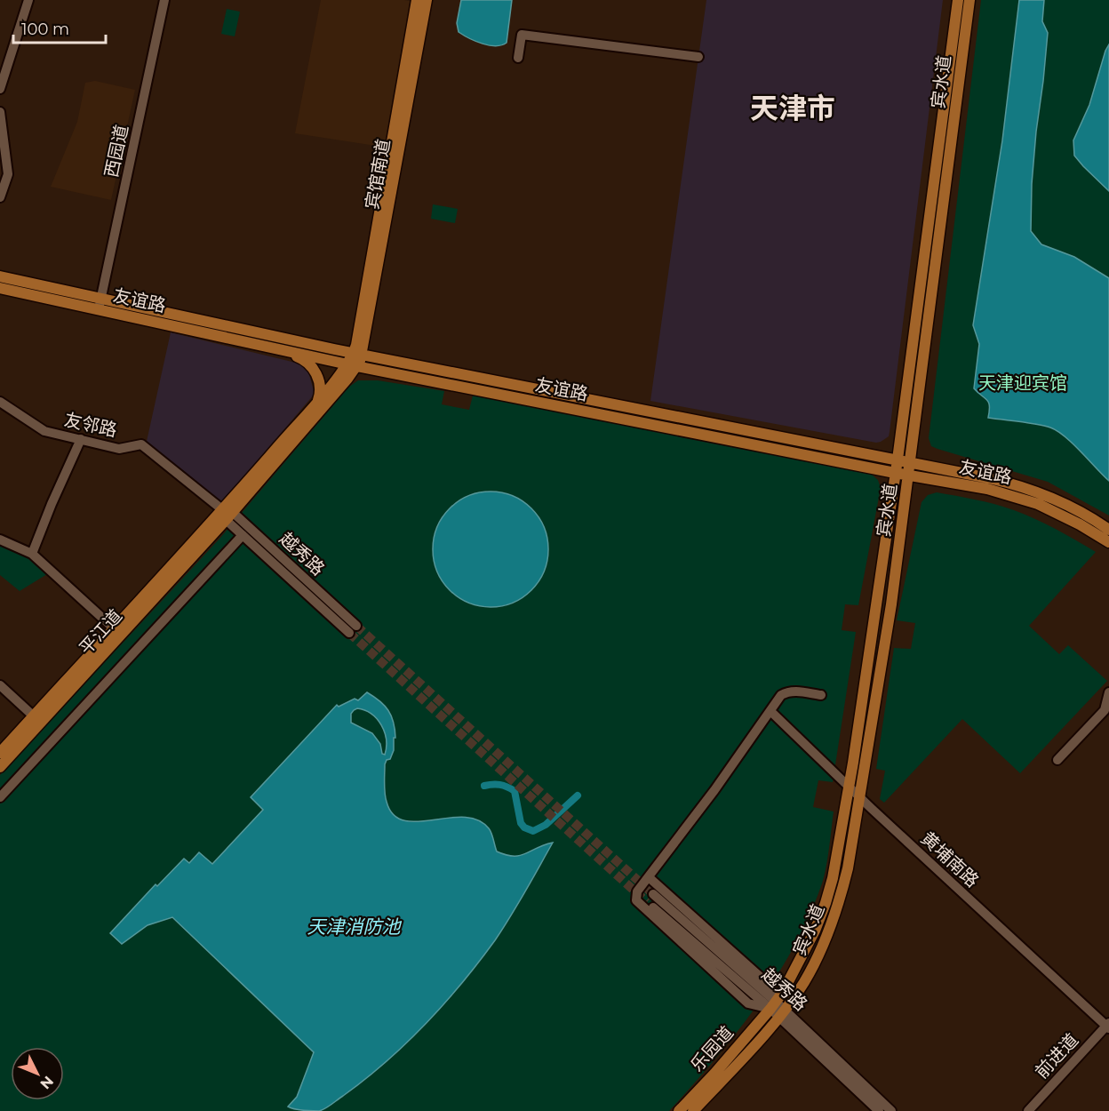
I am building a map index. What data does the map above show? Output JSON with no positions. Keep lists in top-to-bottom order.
{
  "streets": {
    "main road": [
      "宾水道",
      "宾馆南道",
      "友谊路",
      "平江道",
      "乐园道"
    ],
    "street": [
      "西园道",
      "友邻路",
      "越秀路",
      "黄埔南路",
      "前进道"
    ]
  },
  "crossings": [
    ["宾水道", "友谊路"],
    ["宾水道", "越秀路"],
    ["宾水道", "黄埔南路"],
    ["宾水道", "乐园道"],
    ["西园道", "友谊路"],
    ["宾馆南道", "友谊路"],
    ["友邻路", "越秀路"],
    ["友邻路", "平江道"],
    ["越秀路", "平江道"],
    ["越秀路", "乐园道"],
    ["黄埔南路", "前进道"]
  ],
  "districts": ["天津市"],
  "water": ["天津消防池"],
  "parks": ["天津迎宾馆"],
  "scale_bar": "100 m",
  "north": "bottom right"
}
